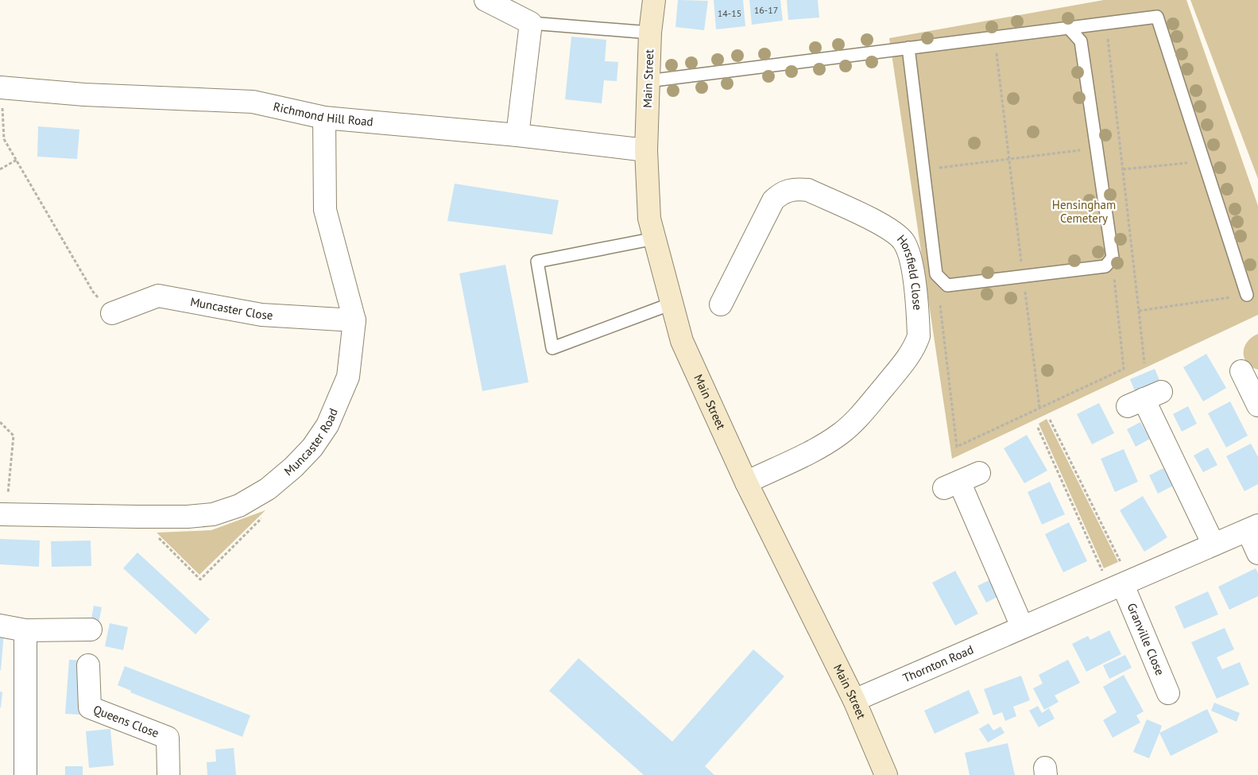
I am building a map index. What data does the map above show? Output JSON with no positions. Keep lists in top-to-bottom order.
{
  "streets": {
    "main road": ["Main Street"],
    "street": [
      "Richmond Hill Road",
      "Horsfield Close",
      "Muncaster Close",
      "Muncaster Road",
      "Granville Close",
      "Thornton Road",
      "Queens Close"
    ]
  },
  "crossings": [
    ["Main Street", "Richmond Hill Road"],
    ["Main Street", "Horsfield Close"],
    ["Main Street", "Thornton Road"],
    ["Richmond Hill Road", "Muncaster Road"],
    ["Muncaster Close", "Muncaster Road"],
    ["Granville Close", "Thornton Road"]
  ],
  "parks": ["Hensingham Cemetery"],
  "house_numbers": ["16-17", "14-15"]
}
